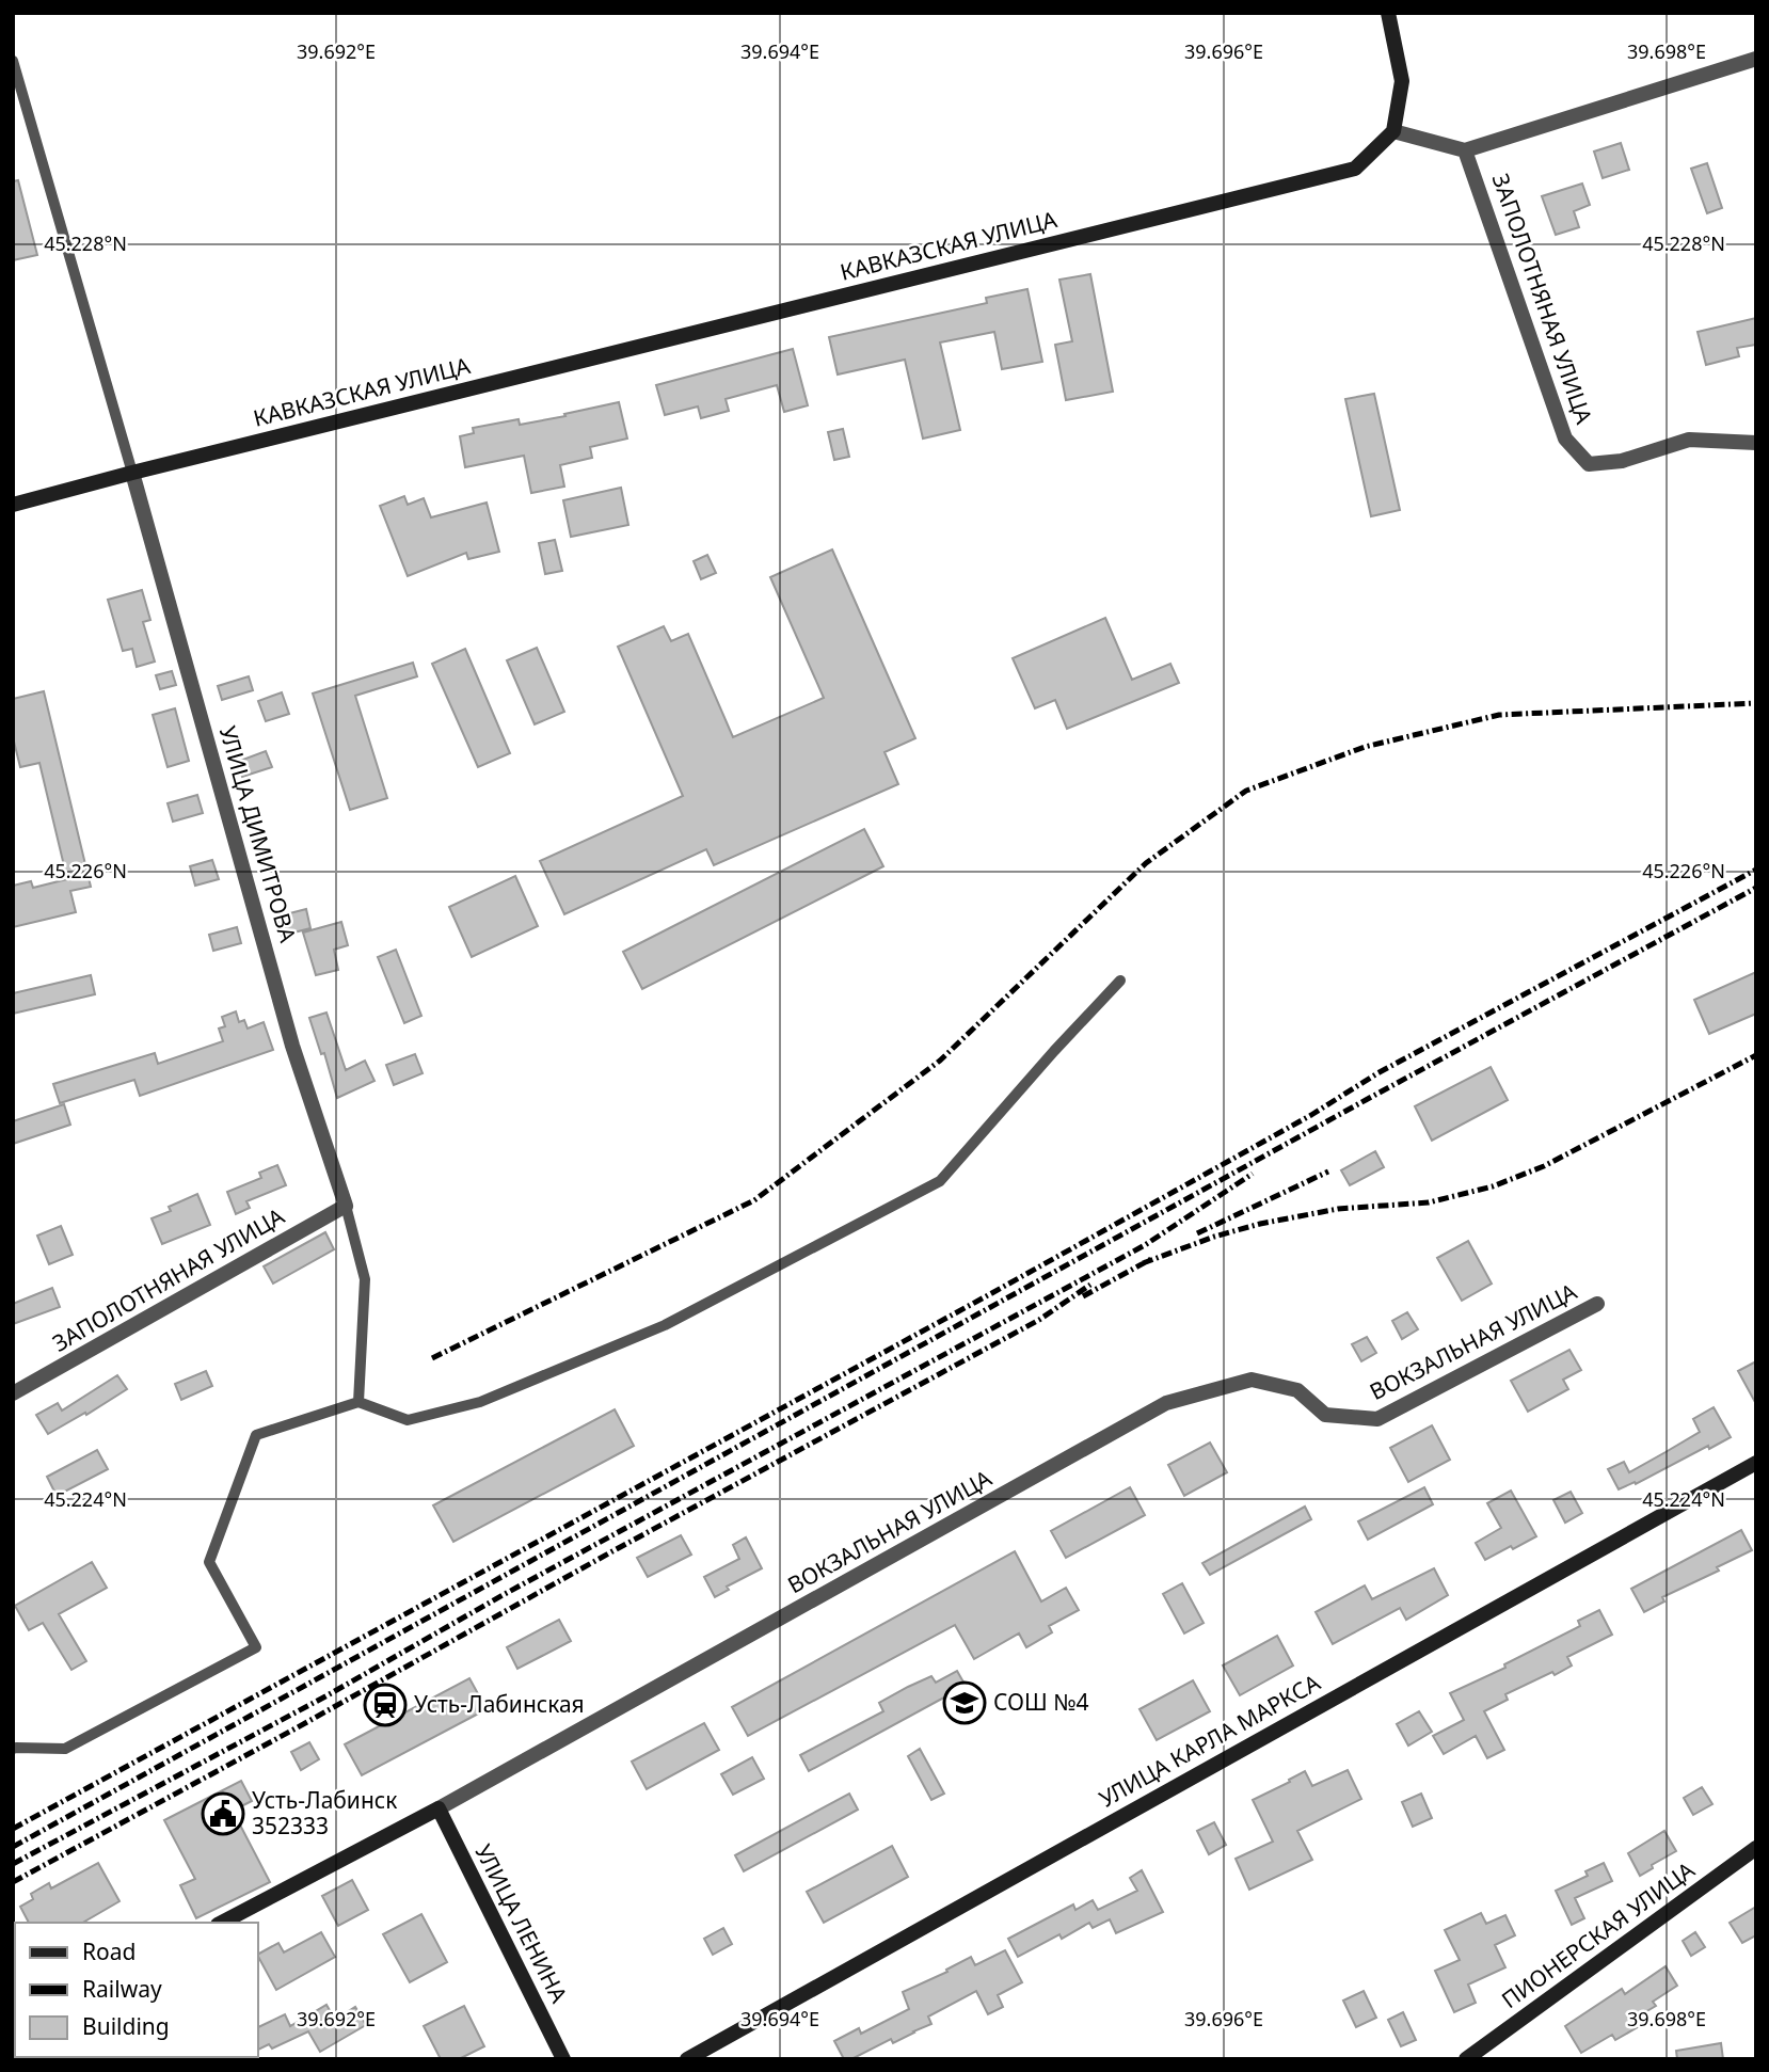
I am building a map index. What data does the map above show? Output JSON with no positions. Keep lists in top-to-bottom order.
{
  "streets": {
    "street": [
      "КАВКАЗСКАЯ УЛИЦА",
      "ЗАПОЛОТНЯНАЯ УЛИЦА",
      "УЛИЦА ДИМИТРОВА",
      "ВОКЗАЛЬНАЯ УЛИЦА",
      "УЛИЦА КАРЛА МАРКСА",
      "УЛИЦА ЛЕНИНА",
      "ПИОНЕРСКАЯ УЛИЦА"
    ]
  },
  "crossings": [
    ["КАВКАЗСКАЯ УЛИЦА", "УЛИЦА ДИМИТРОВА"],
    ["ЗАПОЛОТНЯНАЯ УЛИЦА", "УЛИЦА ДИМИТРОВА"],
    ["ВОКЗАЛЬНАЯ УЛИЦА", "УЛИЦА ЛЕНИНА"]
  ],
  "places": {
    "school or university": ["СОШ №4"],
    "station": ["Усть-Лабинская"],
    "public building": ["Усть-Лабинск 352333"]
  },
  "legend": ["Road", "Railway", "Building"],
  "coordinates": [
    "39.692°E",
    "39.694°E",
    "39.696°E",
    "39.698°E",
    "45.228°N",
    "45.226°N",
    "45.224°N"
  ]
}
